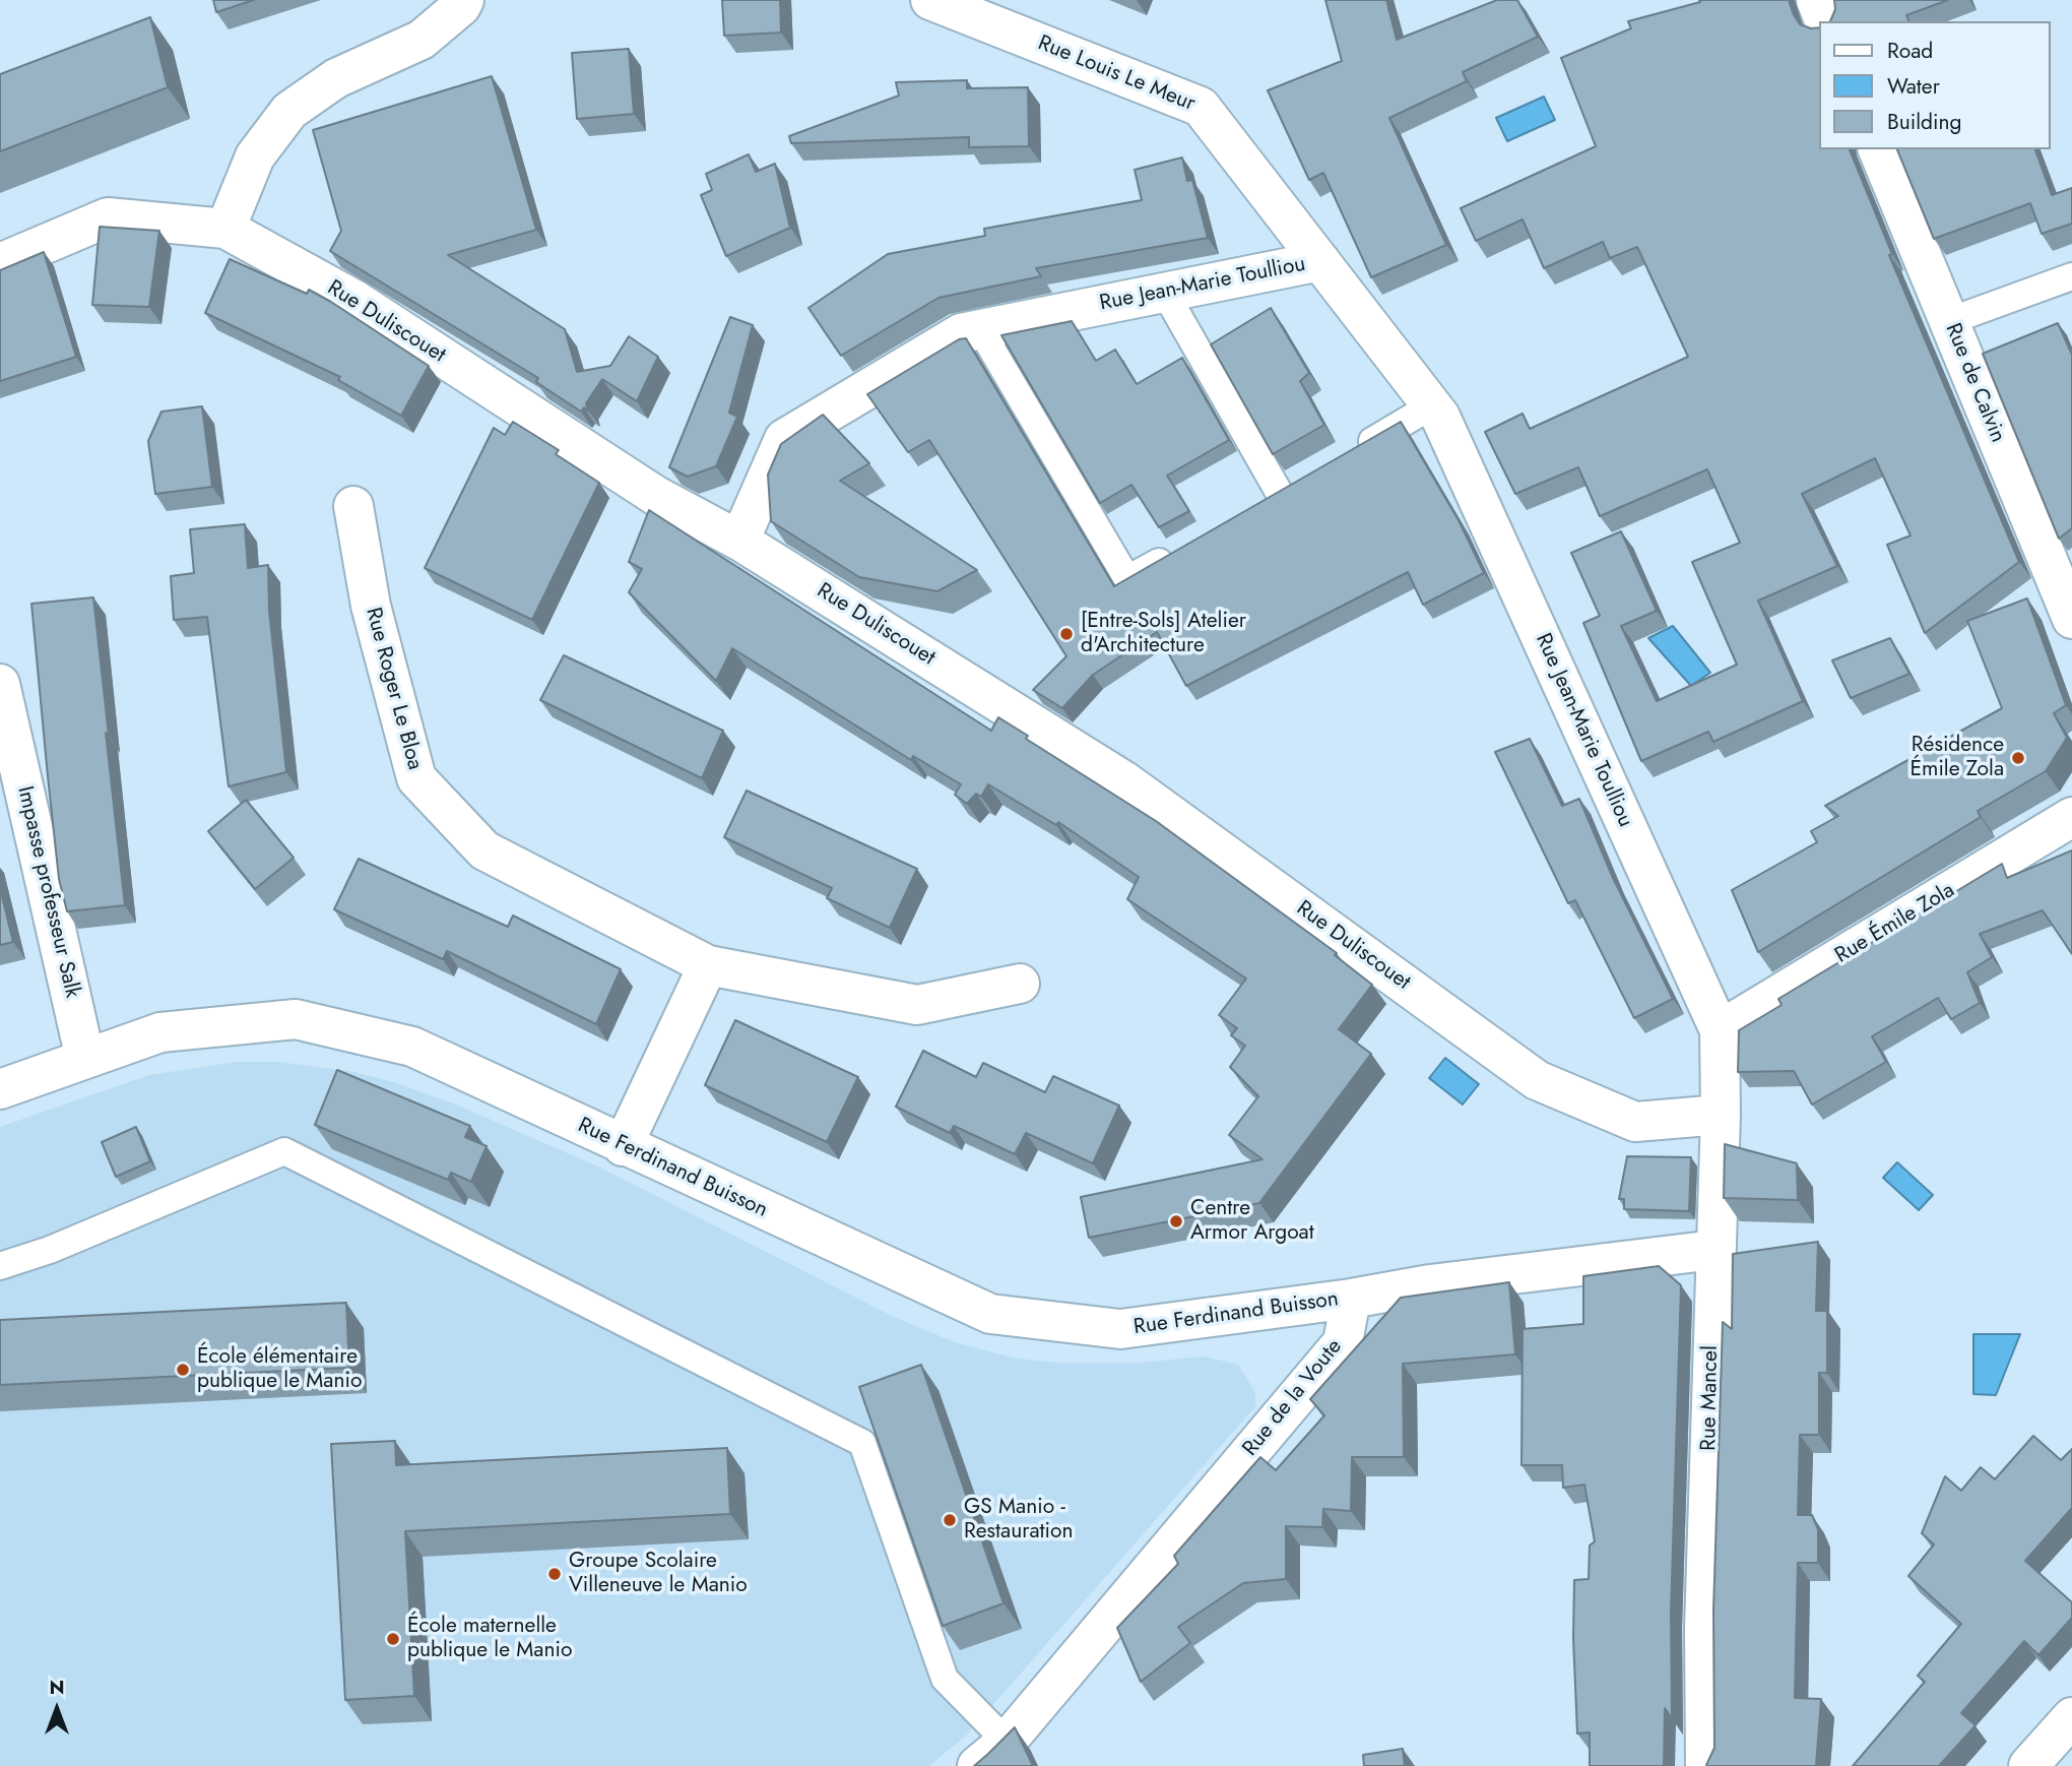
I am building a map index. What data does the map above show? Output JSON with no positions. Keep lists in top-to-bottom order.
{
  "streets": {
    "street": [
      "Rue Louis Le Meur",
      "Rue Jean-Marie Toulliou",
      "Rue Duliscouet",
      "Rue de Calvin",
      "Rue Roger Le Bloa",
      "Impasse professeur Salk",
      "Rue Émile Zola",
      "Rue Ferdinand Buisson",
      "Rue de la Voute",
      "Rue Mancel"
    ]
  },
  "crossings": [
    ["Rue Louis Le Meur", "Rue Jean-Marie Toulliou"],
    ["Rue Jean-Marie Toulliou", "Rue Duliscouet"],
    ["Rue Jean-Marie Toulliou", "Rue Émile Zola"],
    ["Rue Jean-Marie Toulliou", "Rue Mancel"],
    ["Rue Duliscouet", "Rue Mancel"],
    ["Impasse professeur Salk", "Rue Ferdinand Buisson"],
    ["Rue Émile Zola", "Rue Mancel"],
    ["Rue Ferdinand Buisson", "Rue de la Voute"]
  ],
  "places": [
    "[Entre-Sols] Atelier d'Architecture",
    "Résidence Émile Zola",
    "Centre Armor Argoat",
    "École élémentaire publique le Manio",
    "GS Manio - Restauration",
    "Groupe Scolaire Villeneuve le Manio",
    "École maternelle publique le Manio"
  ],
  "legend": ["Road", "Water", "Building"],
  "north": "top"
}
